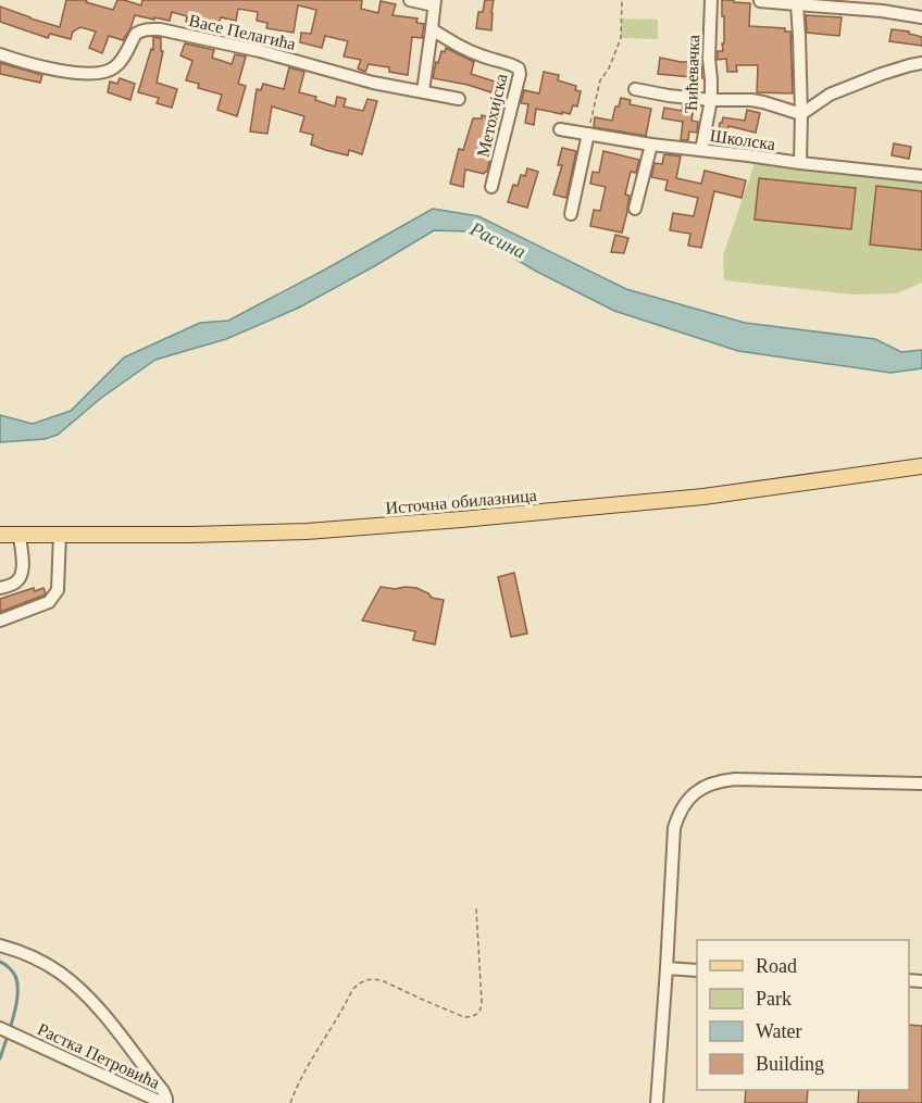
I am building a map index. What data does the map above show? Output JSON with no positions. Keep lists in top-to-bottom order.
{
  "streets": {
    "main road": ["Источна обилазница"],
    "street": [
      "Васе Пелагића",
      "Ћићевачка",
      "Метохијска",
      "Школска",
      "Растка Петровића"
    ]
  },
  "crossings": [
    ["Ћићевачка", "Школска"]
  ],
  "water": ["Расина"],
  "legend": [
    "Road",
    "Park",
    "Water",
    "Building"
  ]
}
